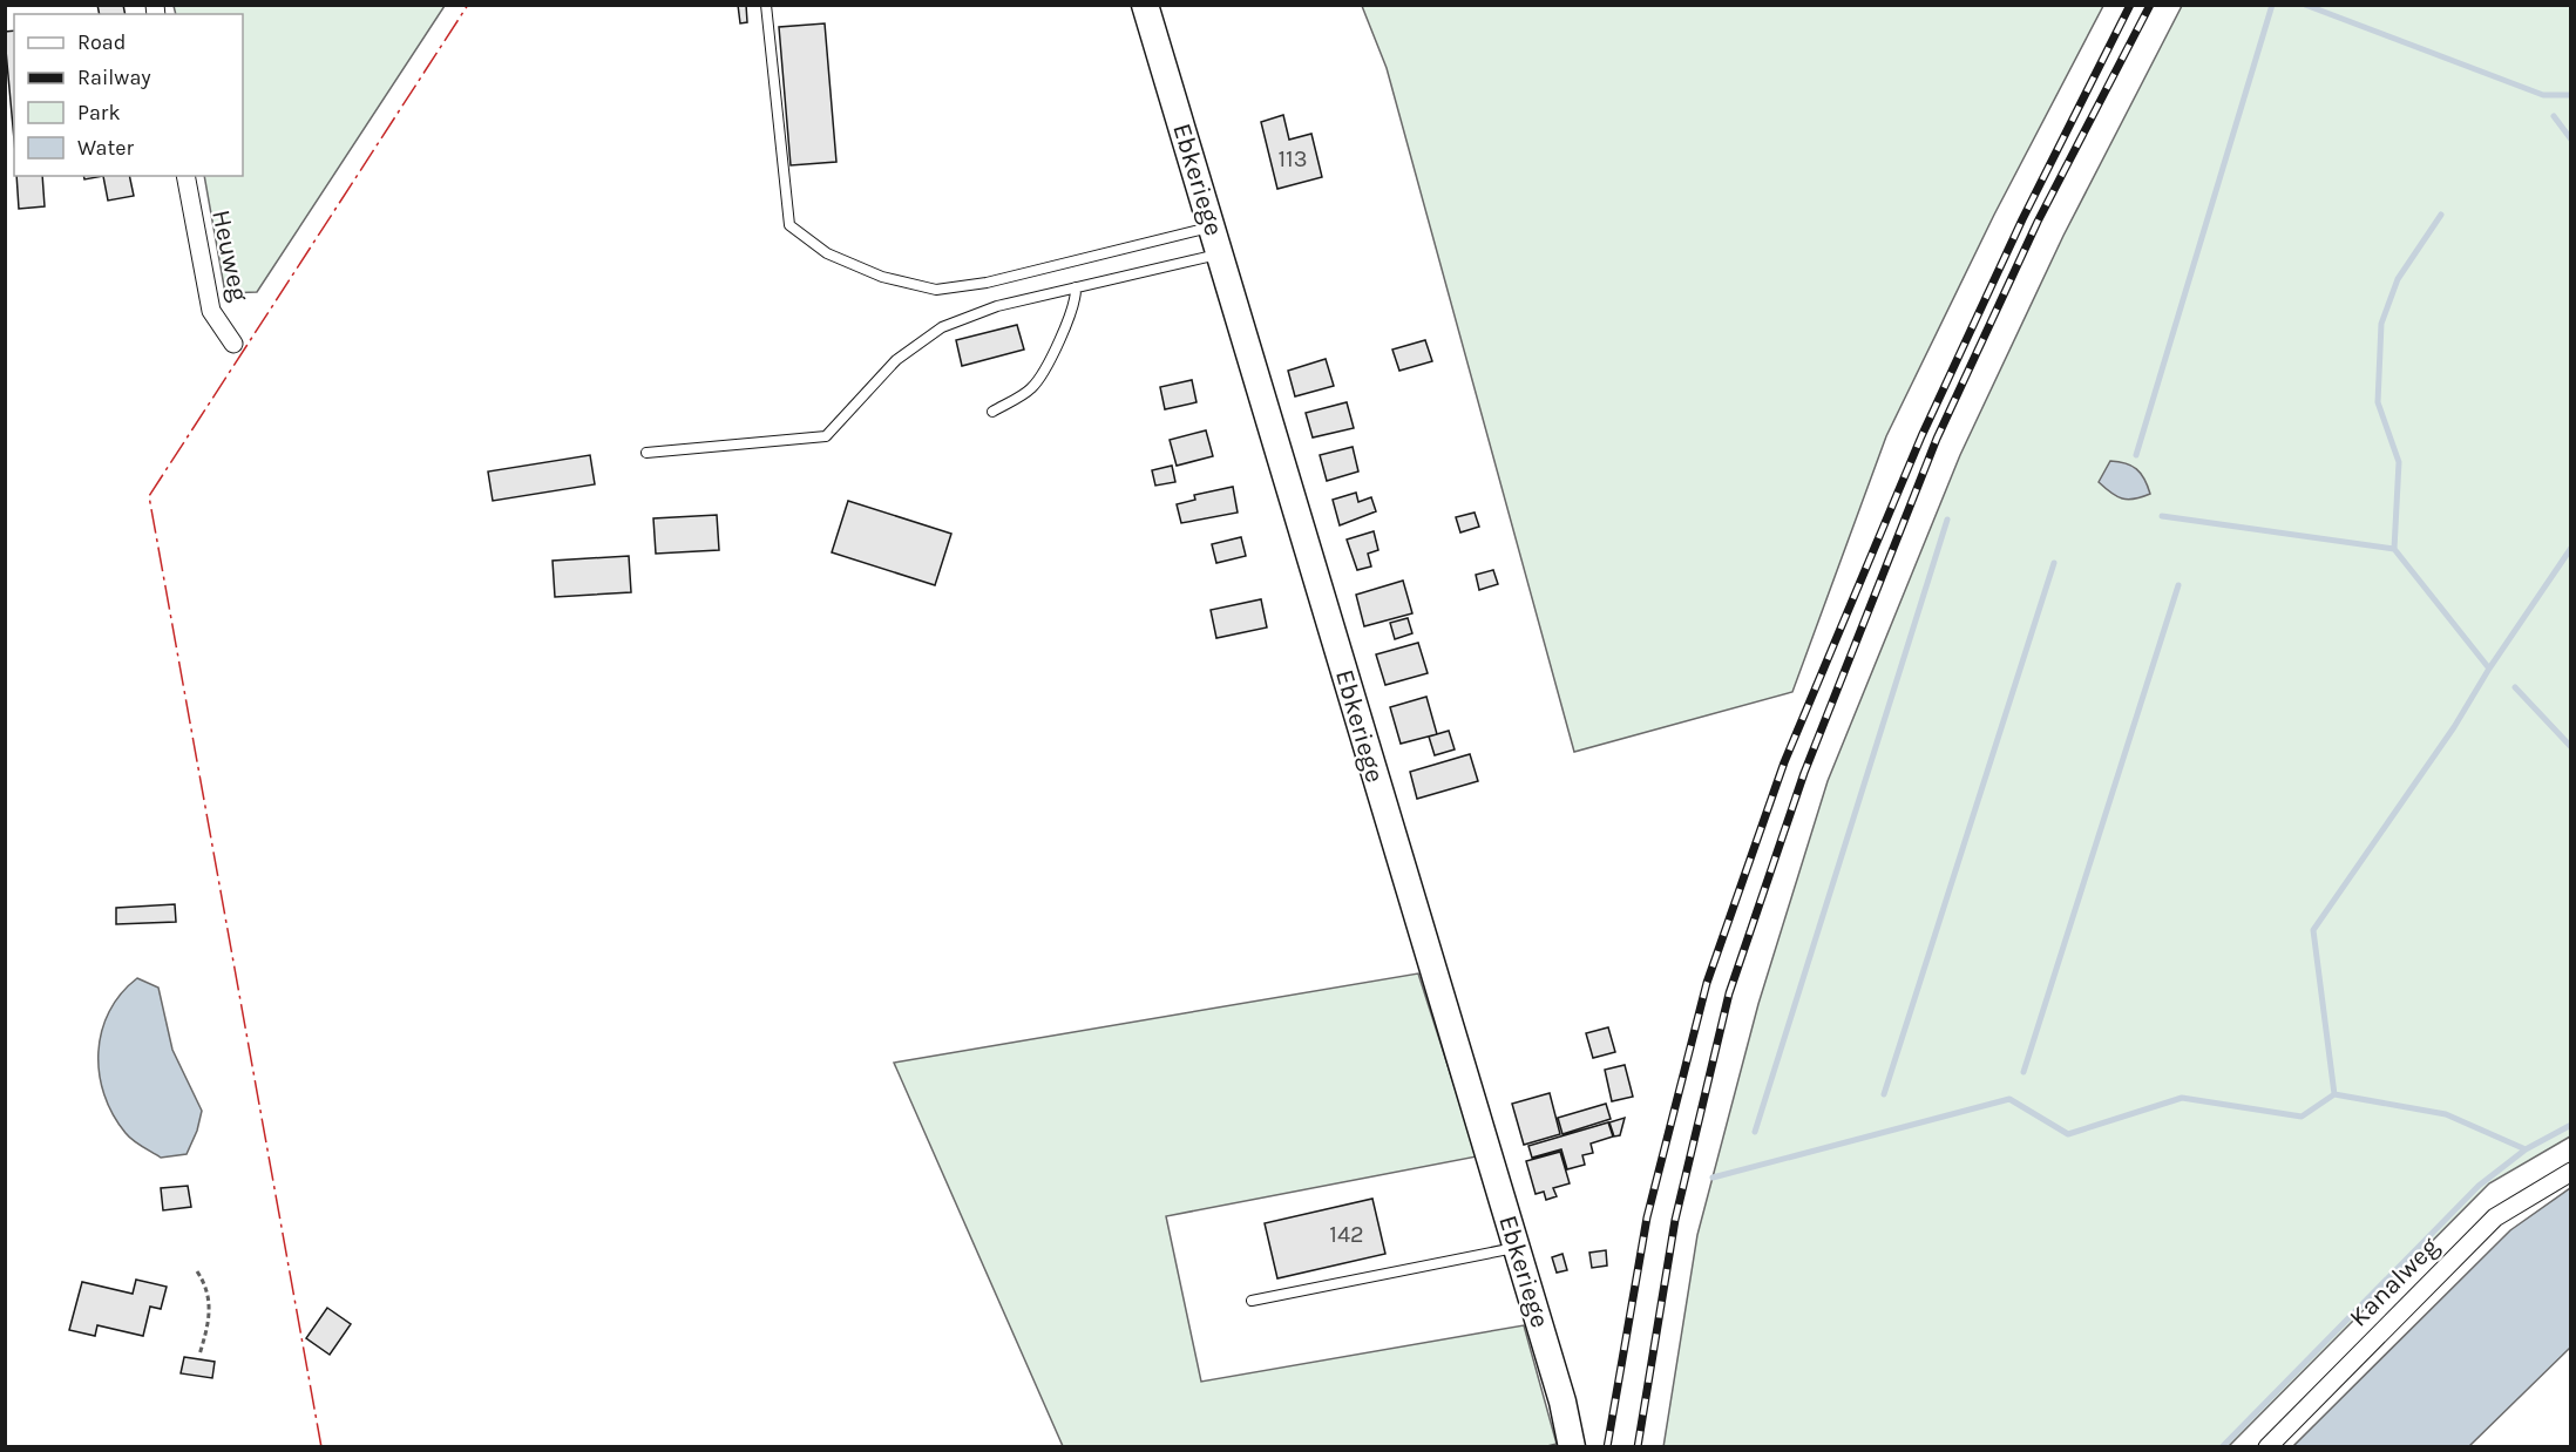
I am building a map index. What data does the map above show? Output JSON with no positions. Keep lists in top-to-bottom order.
{
  "streets": {
    "street": ["Ebkeriege", "Heuweg", "Kanalweg"]
  },
  "house_numbers": ["113", "142"],
  "legend": [
    "Road",
    "Railway",
    "Park",
    "Water"
  ]
}
